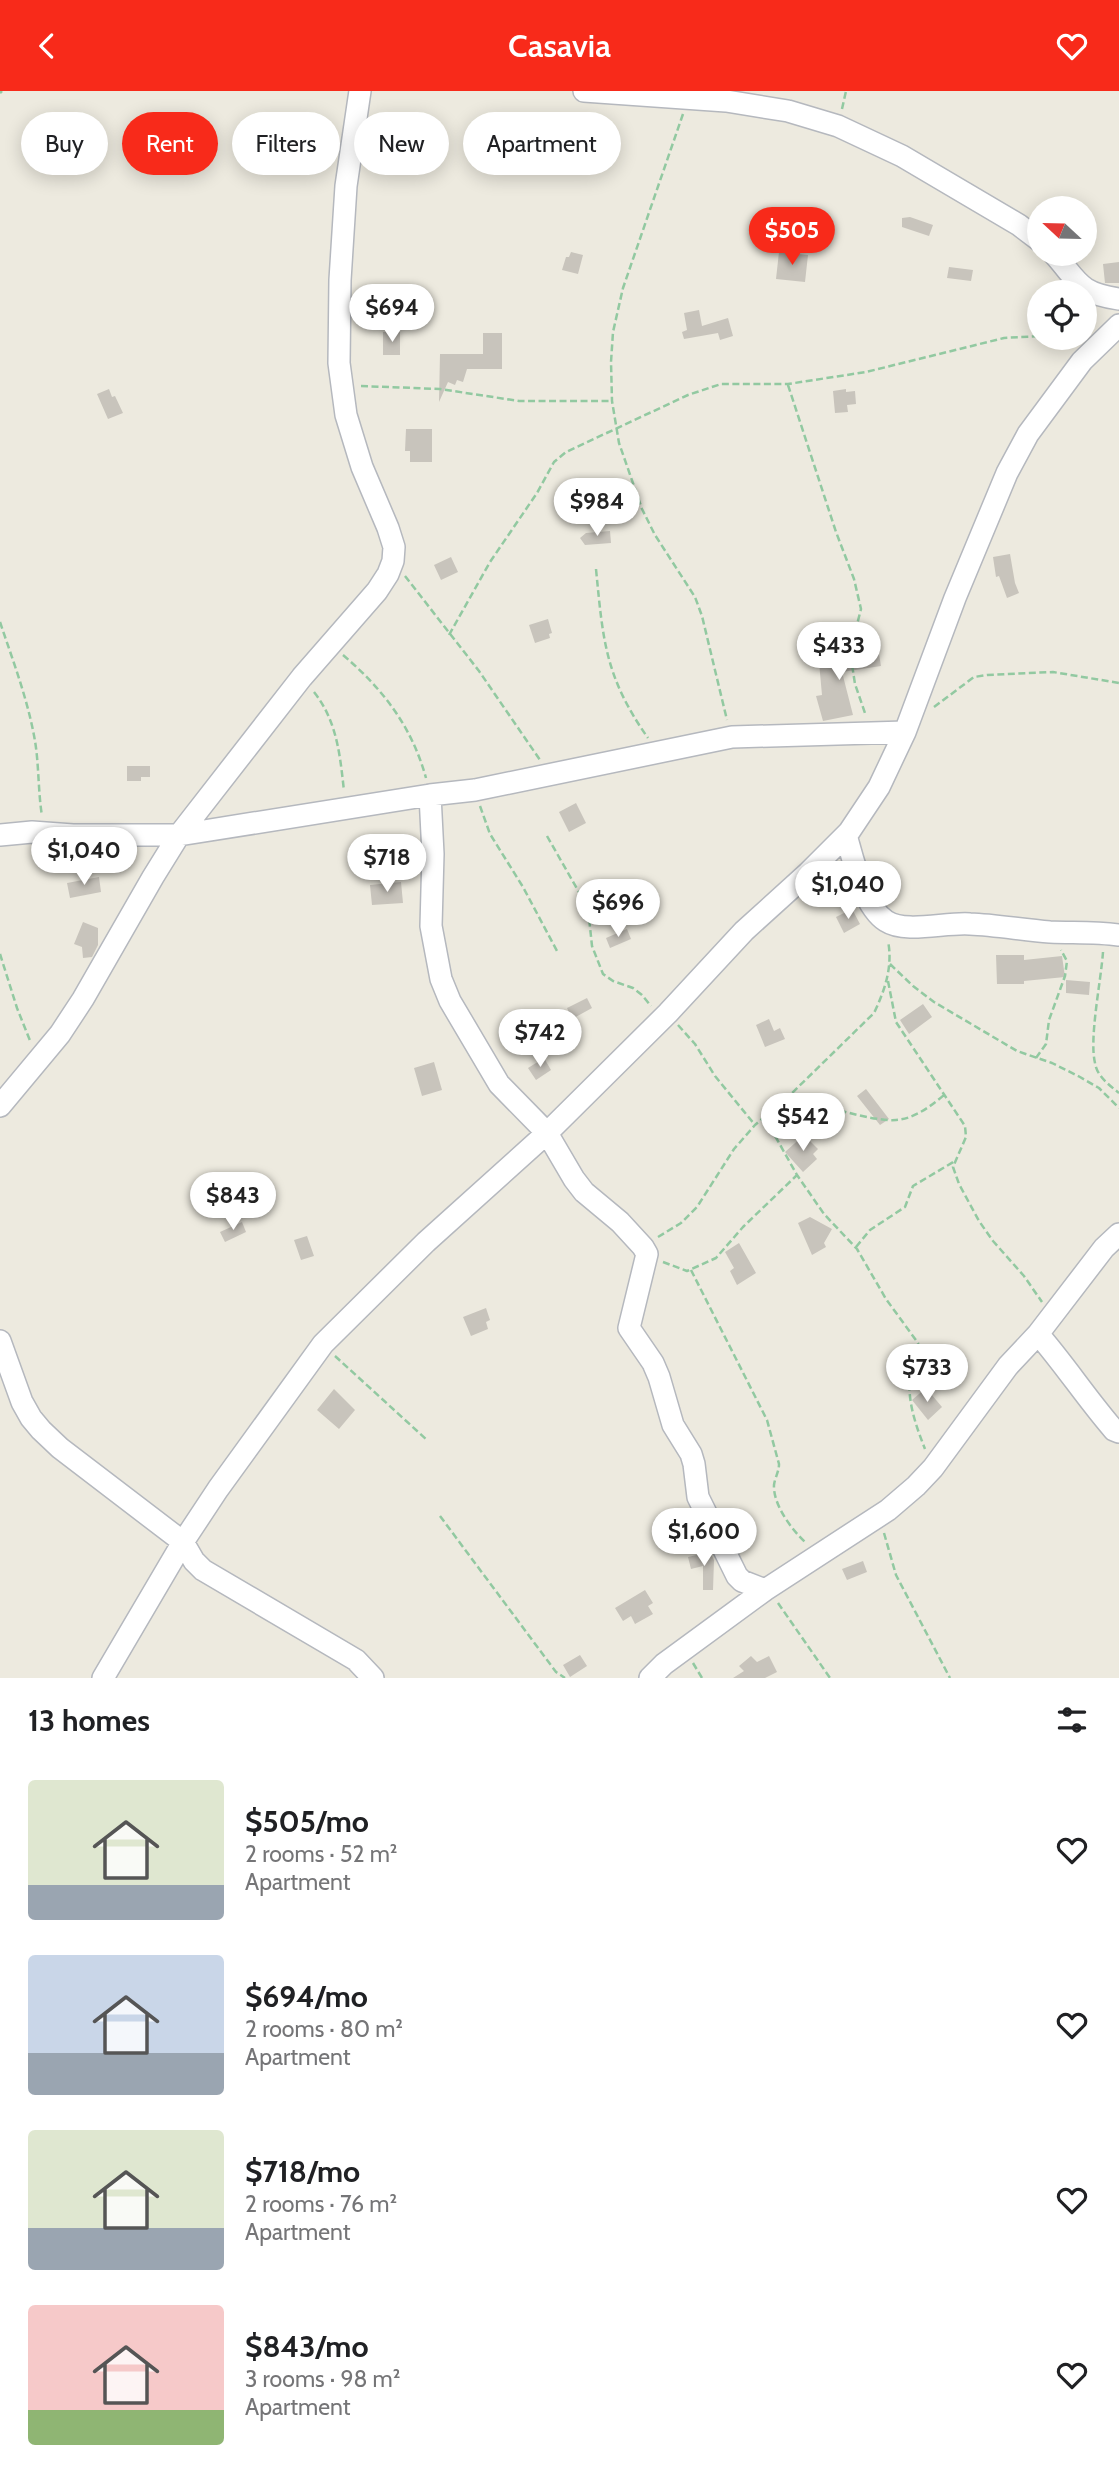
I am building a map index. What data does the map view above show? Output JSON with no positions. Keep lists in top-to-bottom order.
{
  "north": "left",
  "page": {
    "header": "Casavia",
    "chip": [
      "Buy",
      "Rent",
      "Filters",
      "New",
      "Apartment"
    ],
    "price": [
      "$505",
      "$694",
      "$984",
      "$433",
      "$1,040",
      "$718",
      "$1,040",
      "$696",
      "$742",
      "$542",
      "$843",
      "$733",
      "$1,600"
    ],
    "heading": "13 homes",
    "list": [
      {
        "name": "$505/mo",
        "note": "2 rooms · 52 m² · Apartment"
      },
      {
        "name": "$694/mo",
        "note": "2 rooms · 80 m² · Apartment"
      },
      {
        "name": "$718/mo",
        "note": "2 rooms · 76 m² · Apartment"
      },
      {
        "name": "$843/mo",
        "note": "3 rooms · 98 m² · Apartment"
      }
    ]
  }
}
